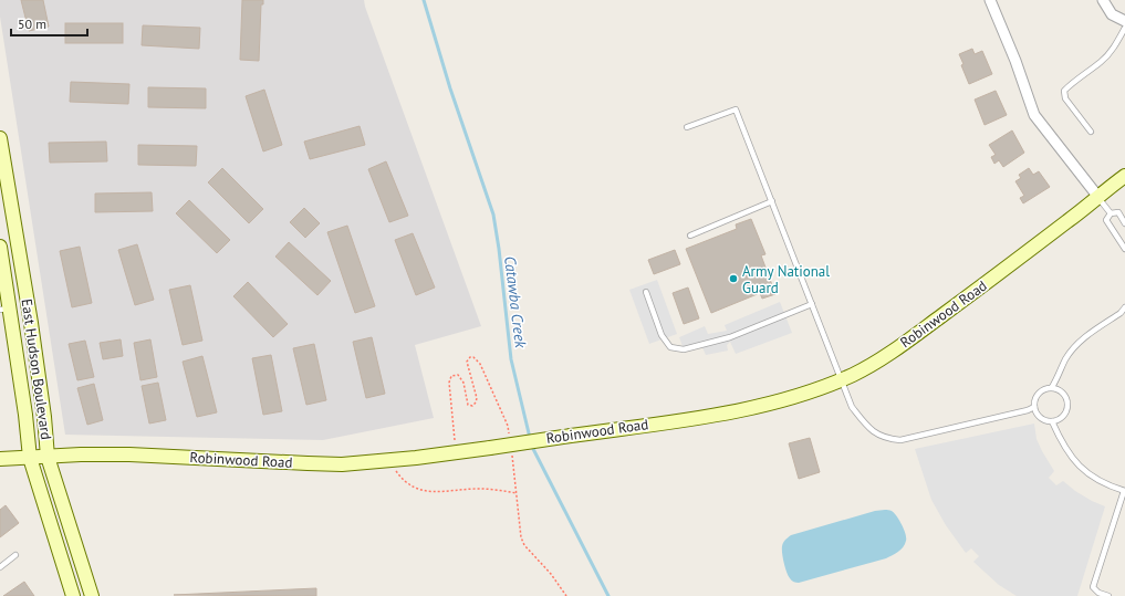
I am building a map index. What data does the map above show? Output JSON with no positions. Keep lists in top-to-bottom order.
{
  "streets": {
    "main road": ["Robinwood Road", "East Hudson Boulevard"]
  },
  "crossings": [
    ["Robinwood Road", "East Hudson Boulevard"]
  ],
  "water": ["Catawba Creek"],
  "places": ["Army National Guard"],
  "scale_bar": "50 m"
}
